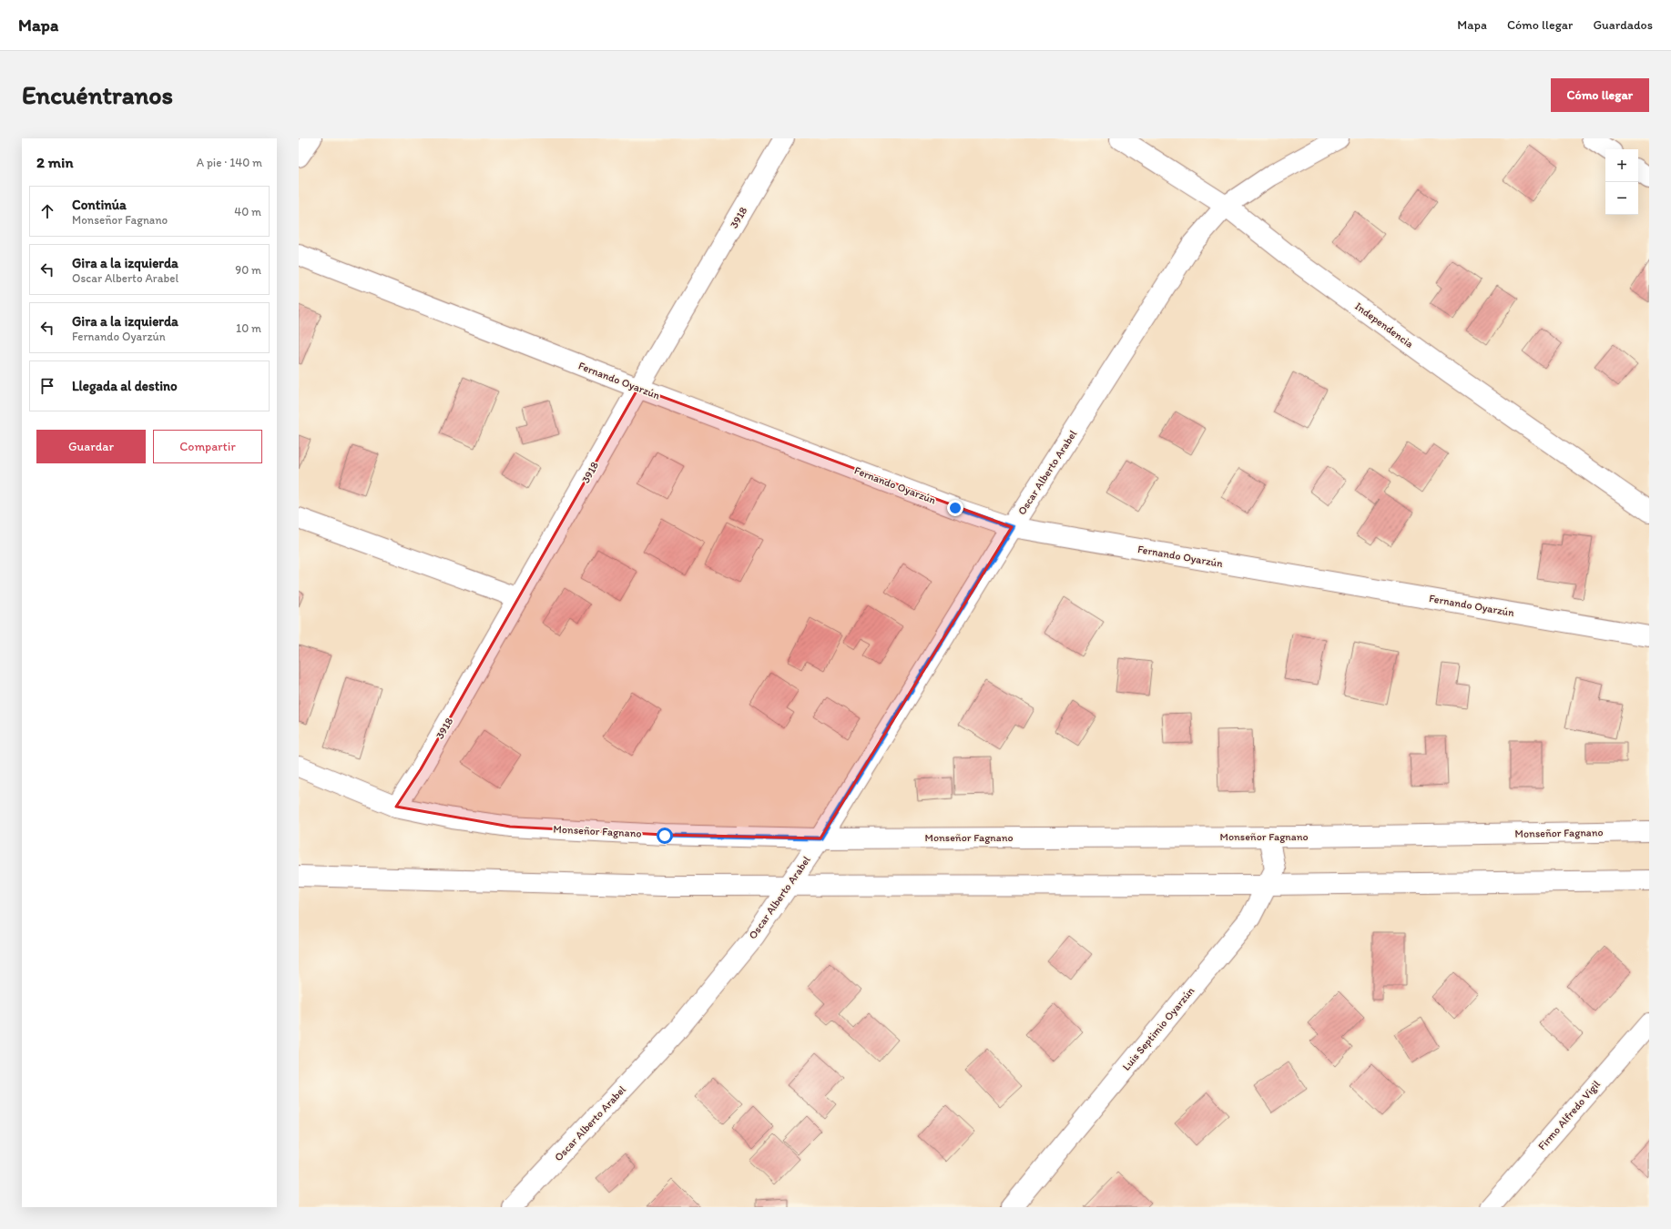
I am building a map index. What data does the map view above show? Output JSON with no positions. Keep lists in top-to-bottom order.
{
  "streets": {
    "street": [
      "3918",
      "Independencia",
      "Fernando Oyarzún",
      "Oscar Alberto Arabel",
      "Monseñor Fagnano",
      "Luis Septimio Oyarzún",
      "Firmo Alfredo Vigil"
    ]
  },
  "crossings": [
    ["3918", "Fernando Oyarzún"],
    ["3918", "Monseñor Fagnano"],
    ["Independencia", "Oscar Alberto Arabel"],
    ["Fernando Oyarzún", "Oscar Alberto Arabel"],
    ["Oscar Alberto Arabel", "Monseñor Fagnano"],
    ["Monseñor Fagnano", "Luis Septimio Oyarzún"]
  ],
  "page": {
    "header": "Mapa",
    "nav": ["Mapa", "Cómo llegar", "Guardados"],
    "buttons": [
      "Cómo llegar",
      ["Guardar", "Compartir"]
    ],
    "title": "Encuéntranos",
    "heading": ["2 min", "A pie · 140 m"],
    "map_buttons": ["+", "−"],
    "list": [
      ["Continúa", "Monseñor Fagnano", "40 m"],
      ["Gira a la izquierda", "Oscar Alberto Arabel", "90 m"],
      ["Gira a la izquierda", "Fernando Oyarzún", "10 m"],
      "Llegada al destino"
    ]
  }
}
